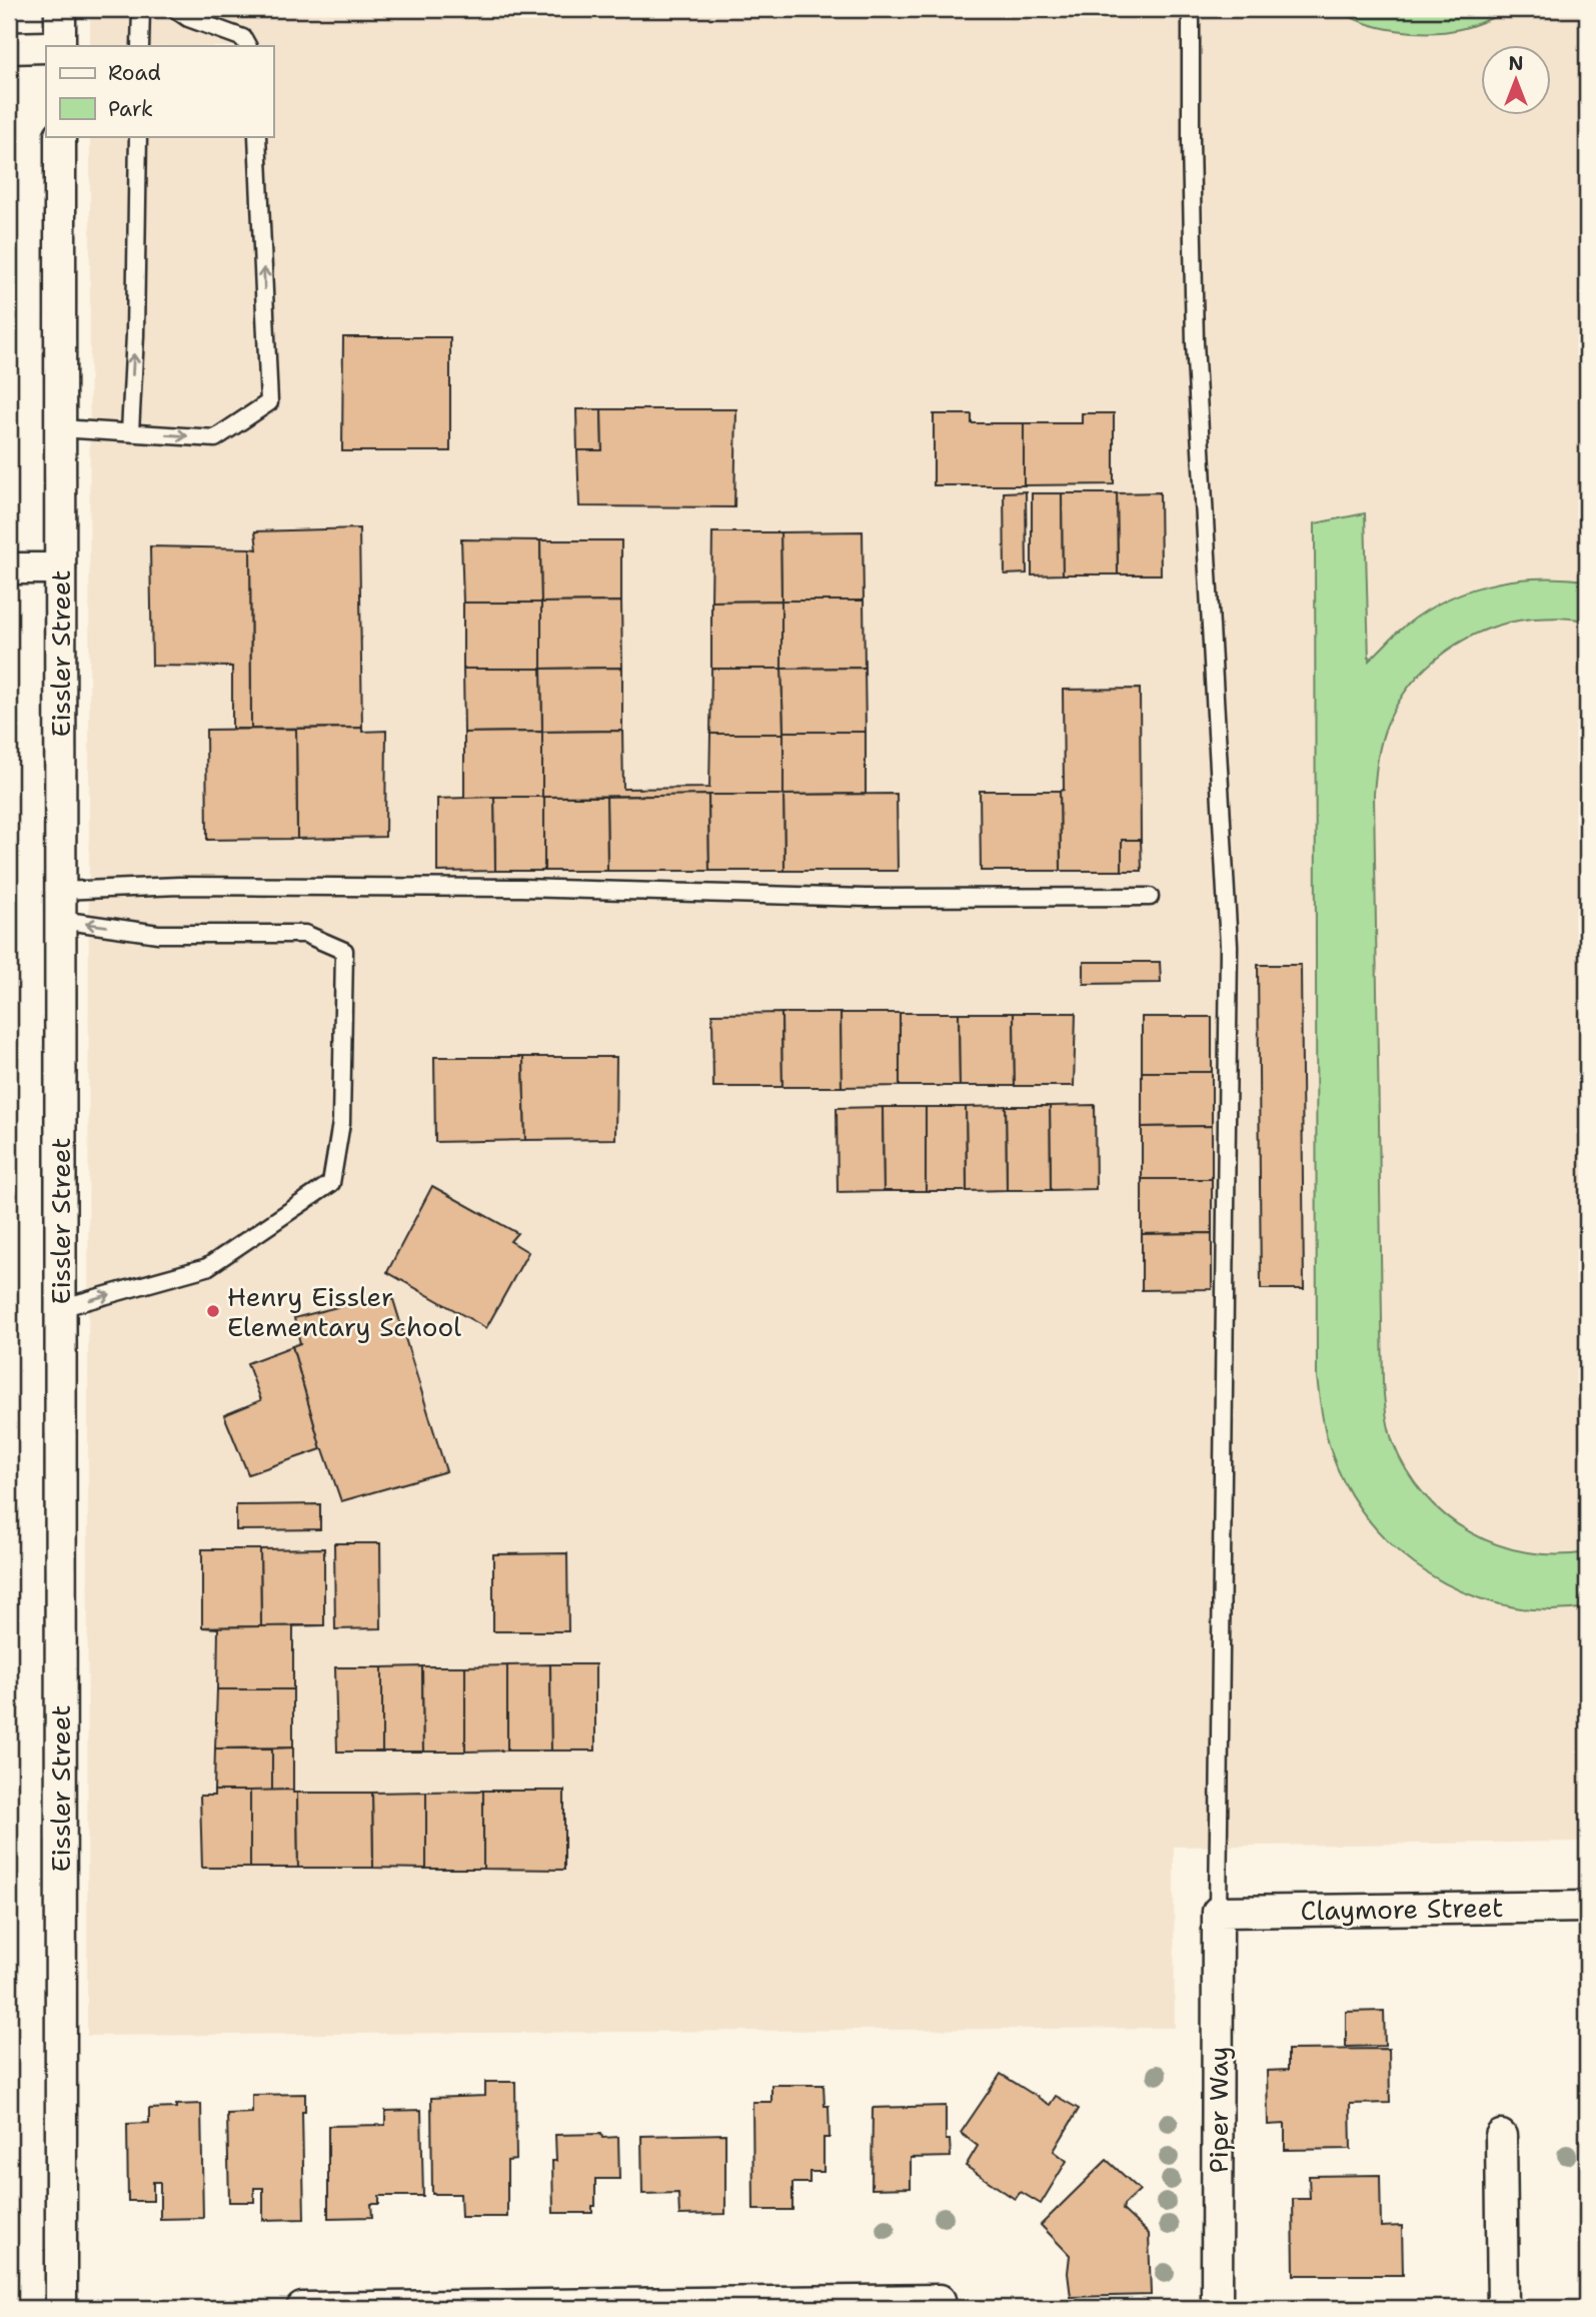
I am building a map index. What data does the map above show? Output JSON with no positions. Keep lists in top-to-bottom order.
{
  "streets": {
    "street": ["Eissler Street", "Claymore Street", "Piper Way"]
  },
  "crossings": [
    ["Claymore Street", "Piper Way"]
  ],
  "places": ["Henry Eissler Elementary School"],
  "legend": ["Road", "Park"],
  "north": "top"
}
